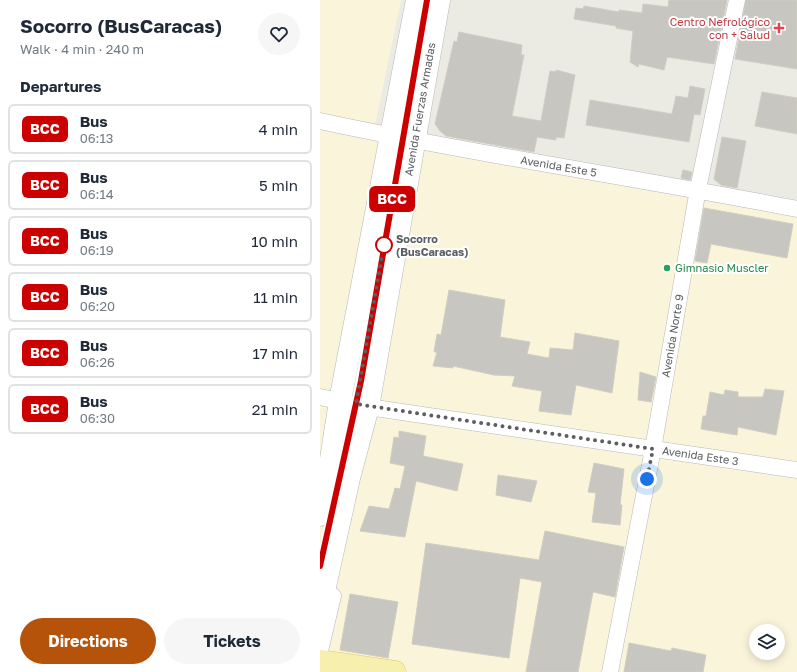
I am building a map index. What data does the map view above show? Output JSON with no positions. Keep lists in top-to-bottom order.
{
  "streets": {
    "main road": ["Avenida Fuerzas Armadas"],
    "street": ["Avenida Este 5", "Avenida Norte 9", "Avenida Este 3"]
  },
  "crossings": [
    ["Avenida Fuerzas Armadas", "Avenida Este 5"],
    ["Avenida Fuerzas Armadas", "Avenida Este 3"],
    ["Avenida Este 5", "Avenida Norte 9"],
    ["Avenida Norte 9", "Avenida Este 3"]
  ],
  "places": {
    "health": ["Centro Nefrológico con + Salud"],
    "other": ["Socorro (BusCaracas)", "Gimnasio Muscler"]
  },
  "lines": ["bus line BCC"],
  "page": {
    "heading": [
      ["Socorro (BusCaracas)", "Walk · 4 min · 240 m"],
      "Departures"
    ],
    "on_map": "BCC",
    "list": [
      {
        "mark": "BCC",
        "name": "Bus",
        "note": "06:13",
        "value": "4 min"
      },
      {
        "mark": "BCC",
        "name": "Bus",
        "note": "06:14",
        "value": "5 min"
      },
      {
        "mark": "BCC",
        "name": "Bus",
        "note": "06:19",
        "value": "10 min"
      },
      {
        "mark": "BCC",
        "name": "Bus",
        "note": "06:20",
        "value": "11 min"
      },
      {
        "mark": "BCC",
        "name": "Bus",
        "note": "06:26",
        "value": "17 min"
      },
      {
        "mark": "BCC",
        "name": "Bus",
        "note": "06:30",
        "value": "21 min"
      }
    ],
    "buttons": ["Directions", "Tickets"]
  }
}
